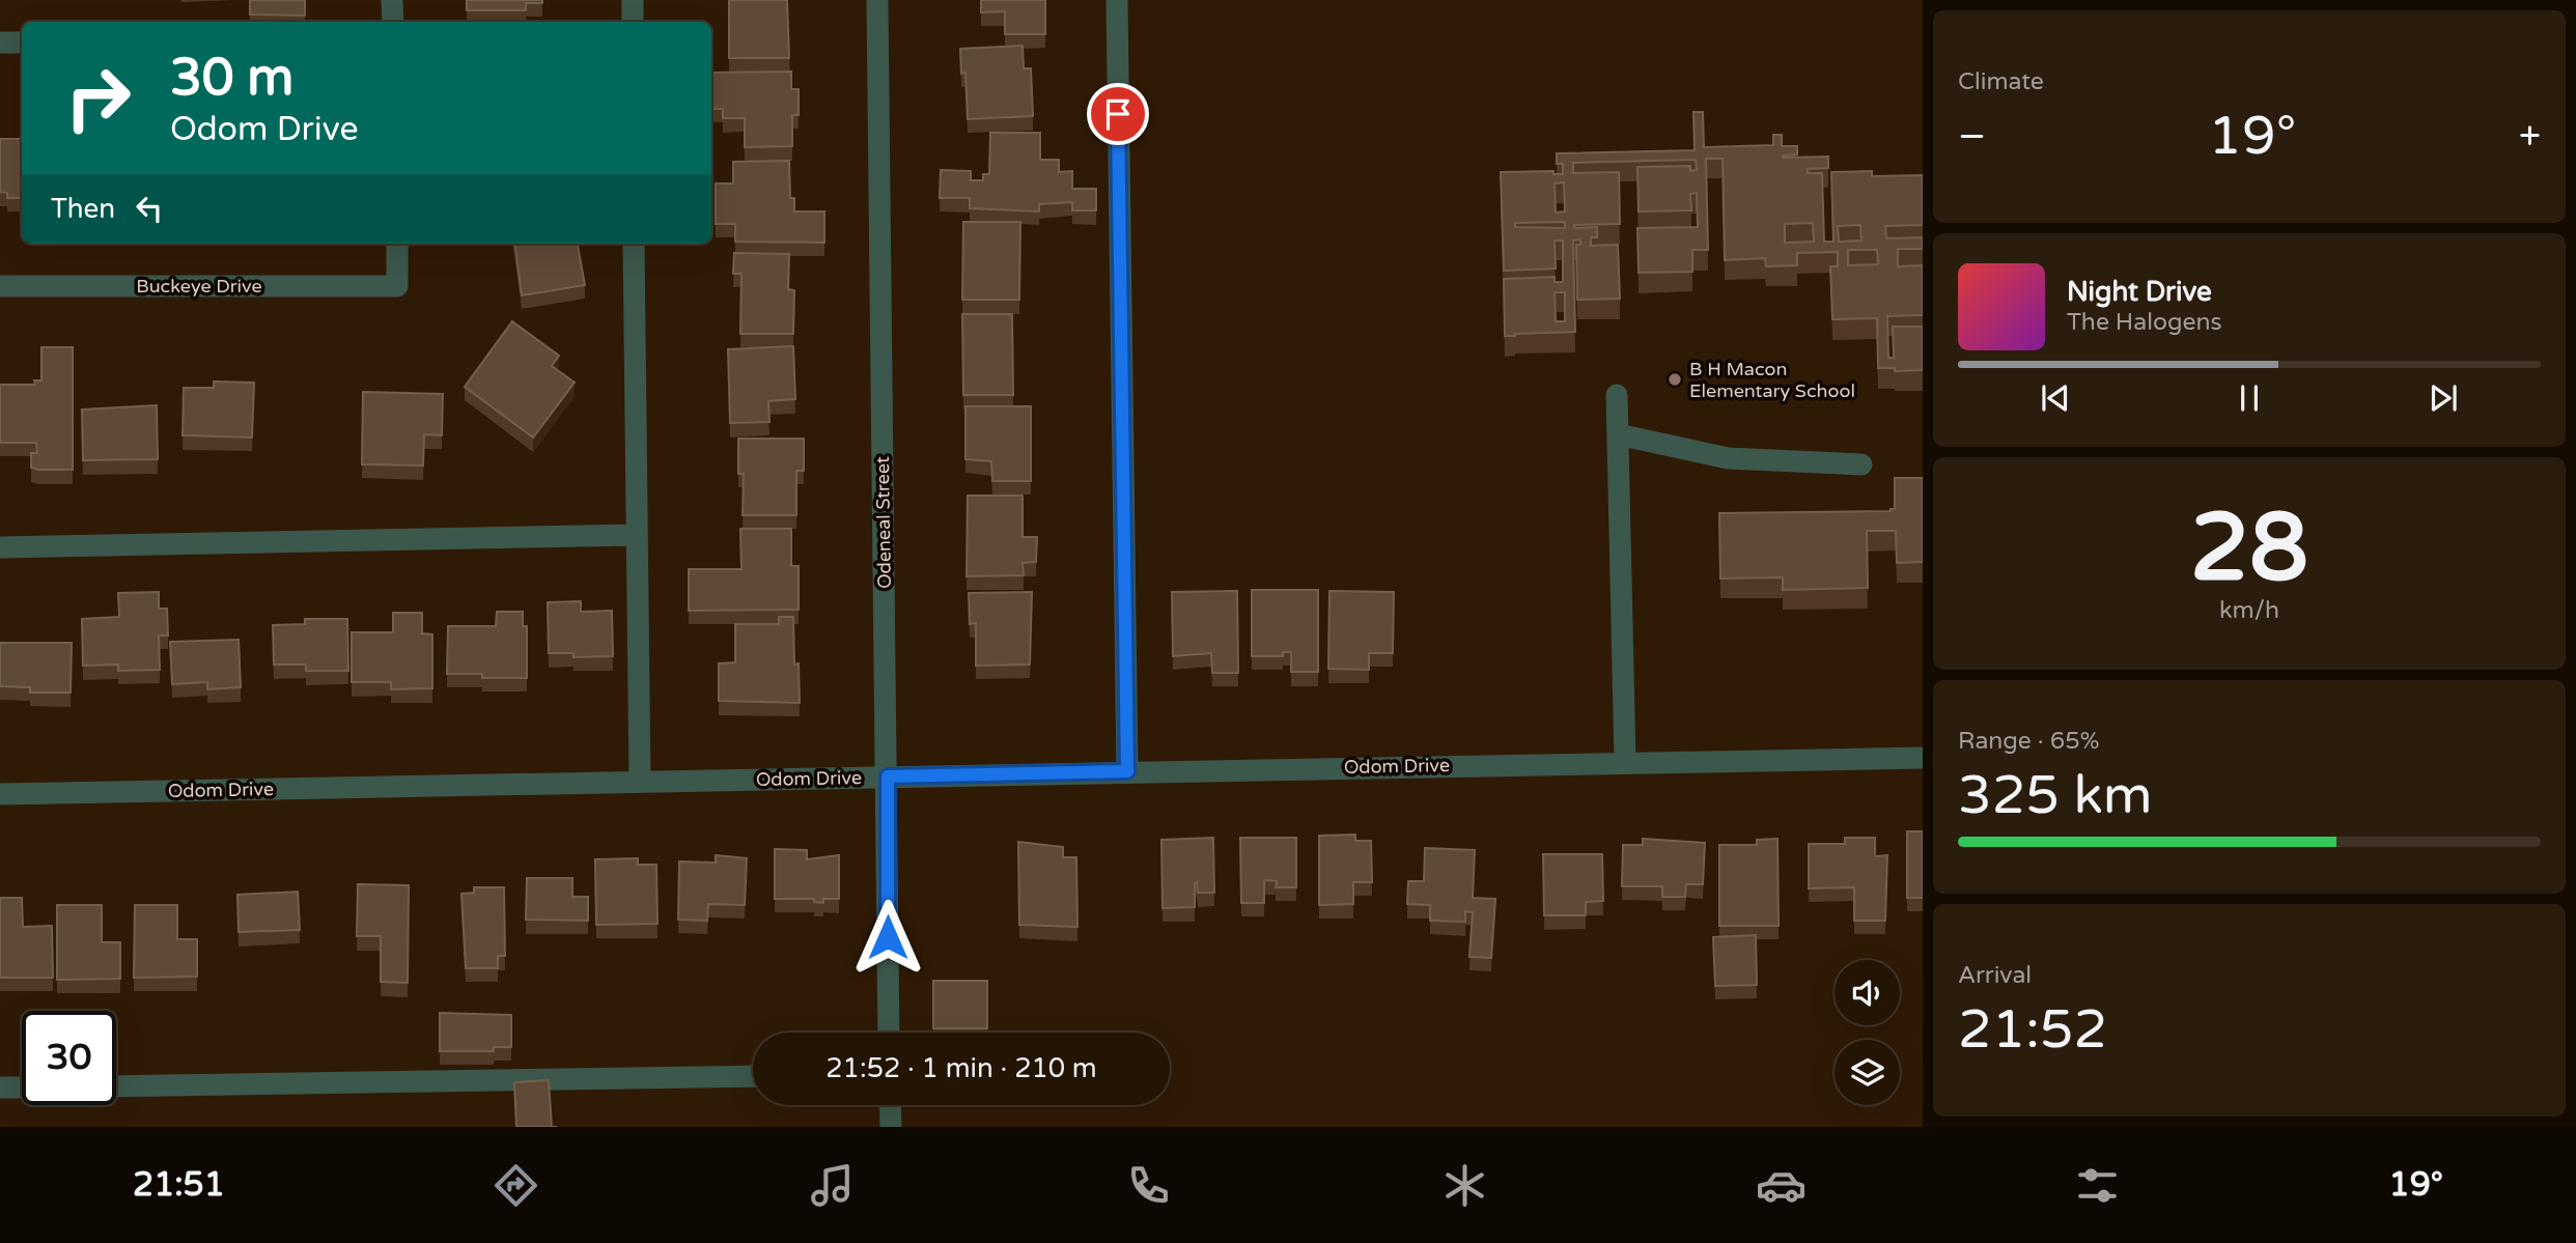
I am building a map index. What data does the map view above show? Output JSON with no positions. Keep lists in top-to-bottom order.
{
  "streets": {
    "street": ["Buckeye Drive", "Odeneal Street", "Odom Drive"]
  },
  "crossings": [
    ["Odeneal Street", "Odom Drive"]
  ],
  "places": ["B H Macon Elementary School"],
  "page": {
    "tile": [
      "Climate",
      ["28", "km/h"],
      ["Range · 65%", "325 km"],
      ["Arrival", "21:52"]
    ],
    "turn": ["30 m", "Odom Drive"],
    "heat": ["−", "19°", "+"],
    "then": "Then",
    "song": ["Night Drive", "The Halogens"],
    "limit": "30",
    "trip": "21:52 · 1 min · 210 m",
    "tabs": ["21:51", "19°"]
  }
}
